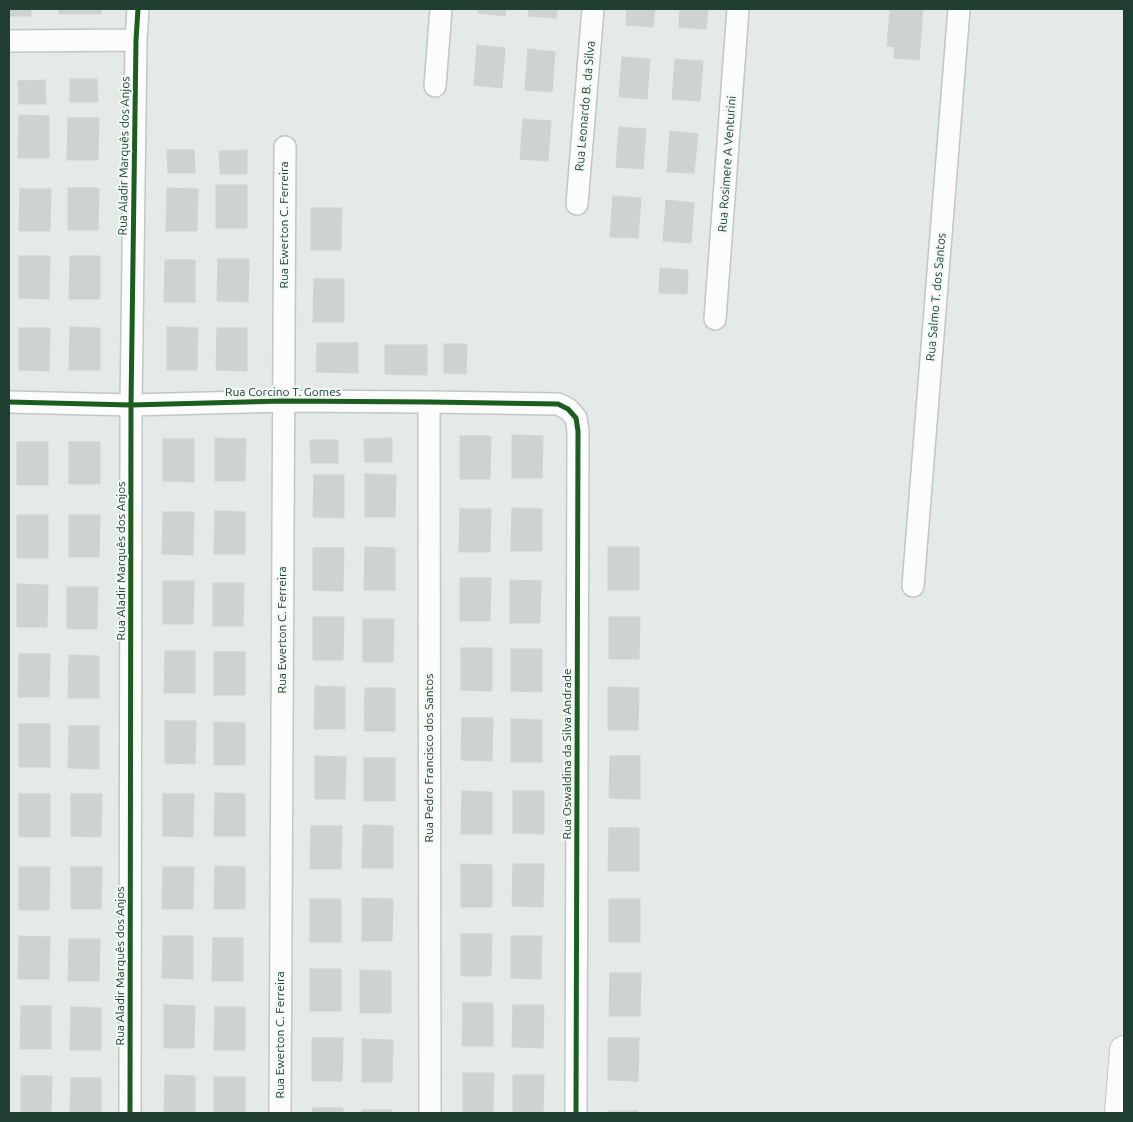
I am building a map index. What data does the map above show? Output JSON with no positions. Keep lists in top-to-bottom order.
{
  "streets": {
    "street": [
      "Rua Leonardo B. da Silva",
      "Rua Aladir Marquês dos Anjos",
      "Rua Rosimere A Venturini",
      "Rua Ewerton C. Ferreira",
      "Rua Salmo T. dos Santos",
      "Rua Corcino T. Gomes",
      "Rua Oswaldina da Silva Andrade",
      "Rua Pedro Francisco dos Santos"
    ]
  },
  "crossings": [
    ["Rua Aladir Marquês dos Anjos", "Rua Corcino T. Gomes"],
    ["Rua Ewerton C. Ferreira", "Rua Corcino T. Gomes"],
    ["Rua Corcino T. Gomes", "Rua Oswaldina da Silva Andrade"],
    ["Rua Corcino T. Gomes", "Rua Pedro Francisco dos Santos"]
  ]
}
